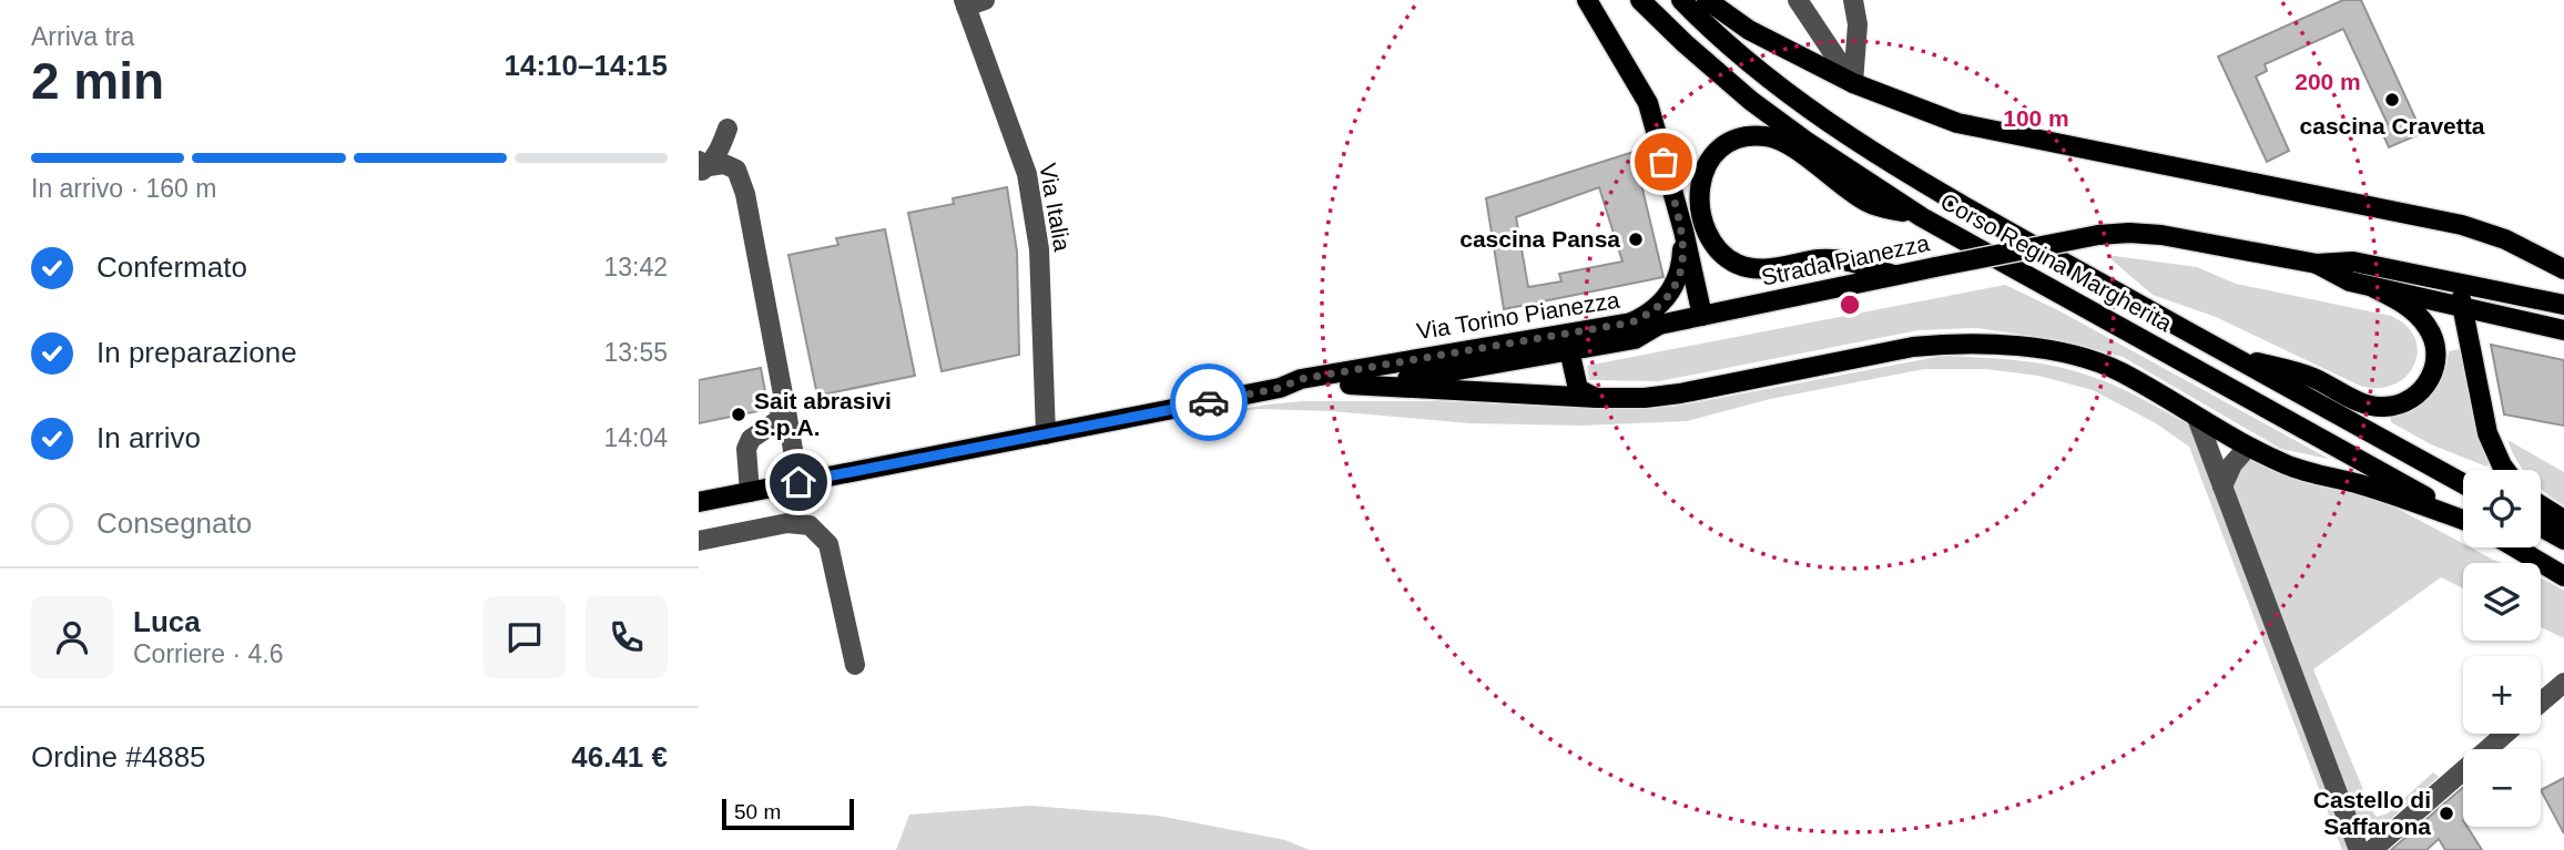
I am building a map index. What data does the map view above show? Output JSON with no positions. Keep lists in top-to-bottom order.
{
  "streets": {
    "main road": ["Strada Pianezza", "Corso Regina Margherita", "Via Torino Pianezza"],
    "street": ["Via Italia"]
  },
  "crossings": [
    ["Via Italia", "Via Torino Pianezza"],
    ["Strada Pianezza", "Via Torino Pianezza"]
  ],
  "places": [
    "cascina Cravetta",
    "cascina Pansa",
    "Sait abrasivi S.p.A.",
    "Castello di Saffarona"
  ],
  "scale_bar": "50 m",
  "page": {
    "heading": ["2 min", "Arriva tra", "14:10–14:15"],
    "panel": [
      "Luca",
      "Corriere · 4.6",
      "Ordine #4885",
      "46.41 €"
    ],
    "bar": "In arrivo · 160 m",
    "list": [
      ["Confermato", "13:42"],
      ["In preparazione", "13:55"],
      ["In arrivo", "14:04"],
      "Consegnato"
    ],
    "map_buttons": ["+", "−"],
    "scale": "50 m"
  },
  "rings": ["200 m", "100 m"]
}
